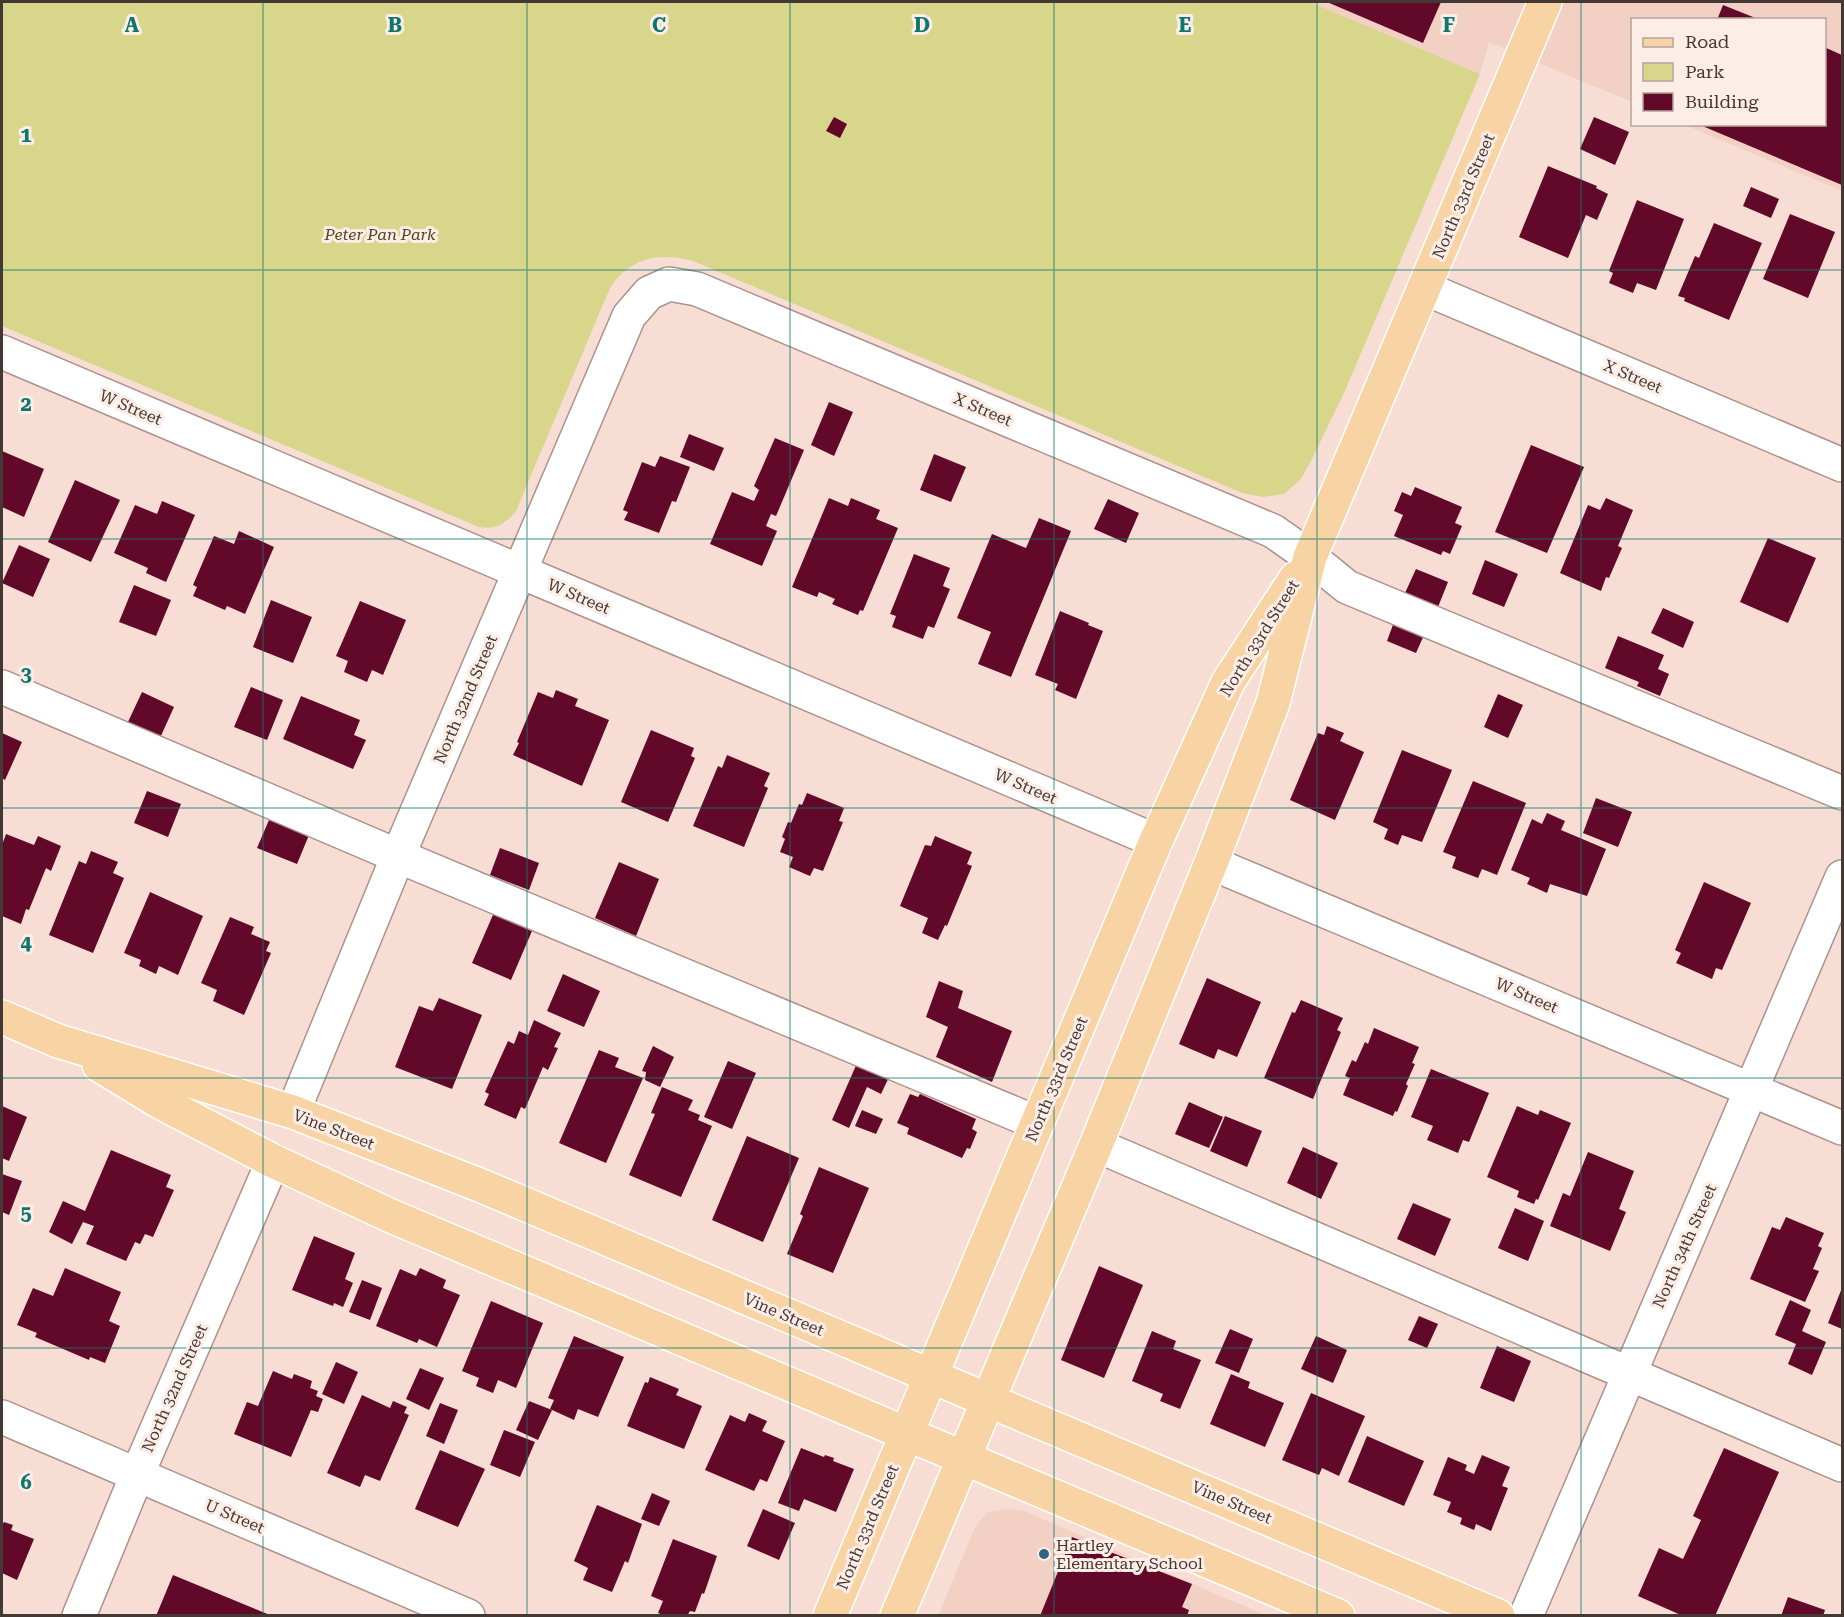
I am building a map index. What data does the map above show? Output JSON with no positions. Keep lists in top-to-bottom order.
{
  "streets": {
    "main road": ["North 33rd Street", "Vine Street"],
    "street": [
      "X Street",
      "W Street",
      "North 32nd Street",
      "North 34th Street",
      "U Street"
    ]
  },
  "crossings": [
    ["North 33rd Street", "X Street"],
    ["North 33rd Street", "W Street"],
    ["North 33rd Street", "Vine Street"],
    ["X Street", "North 32nd Street"],
    ["W Street", "North 32nd Street"],
    ["W Street", "North 34th Street"],
    ["North 32nd Street", "Vine Street"],
    ["North 32nd Street", "U Street"]
  ],
  "parks": ["Peter Pan Park"],
  "places": ["Hartley Elementary School"],
  "legend": ["Road", "Park", "Building"],
  "grid": {
    "columns": [
      "A",
      "B",
      "C",
      "D",
      "E",
      "F"
    ],
    "rows": [
      "1",
      "2",
      "3",
      "4",
      "5",
      "6"
    ]
  }
}
